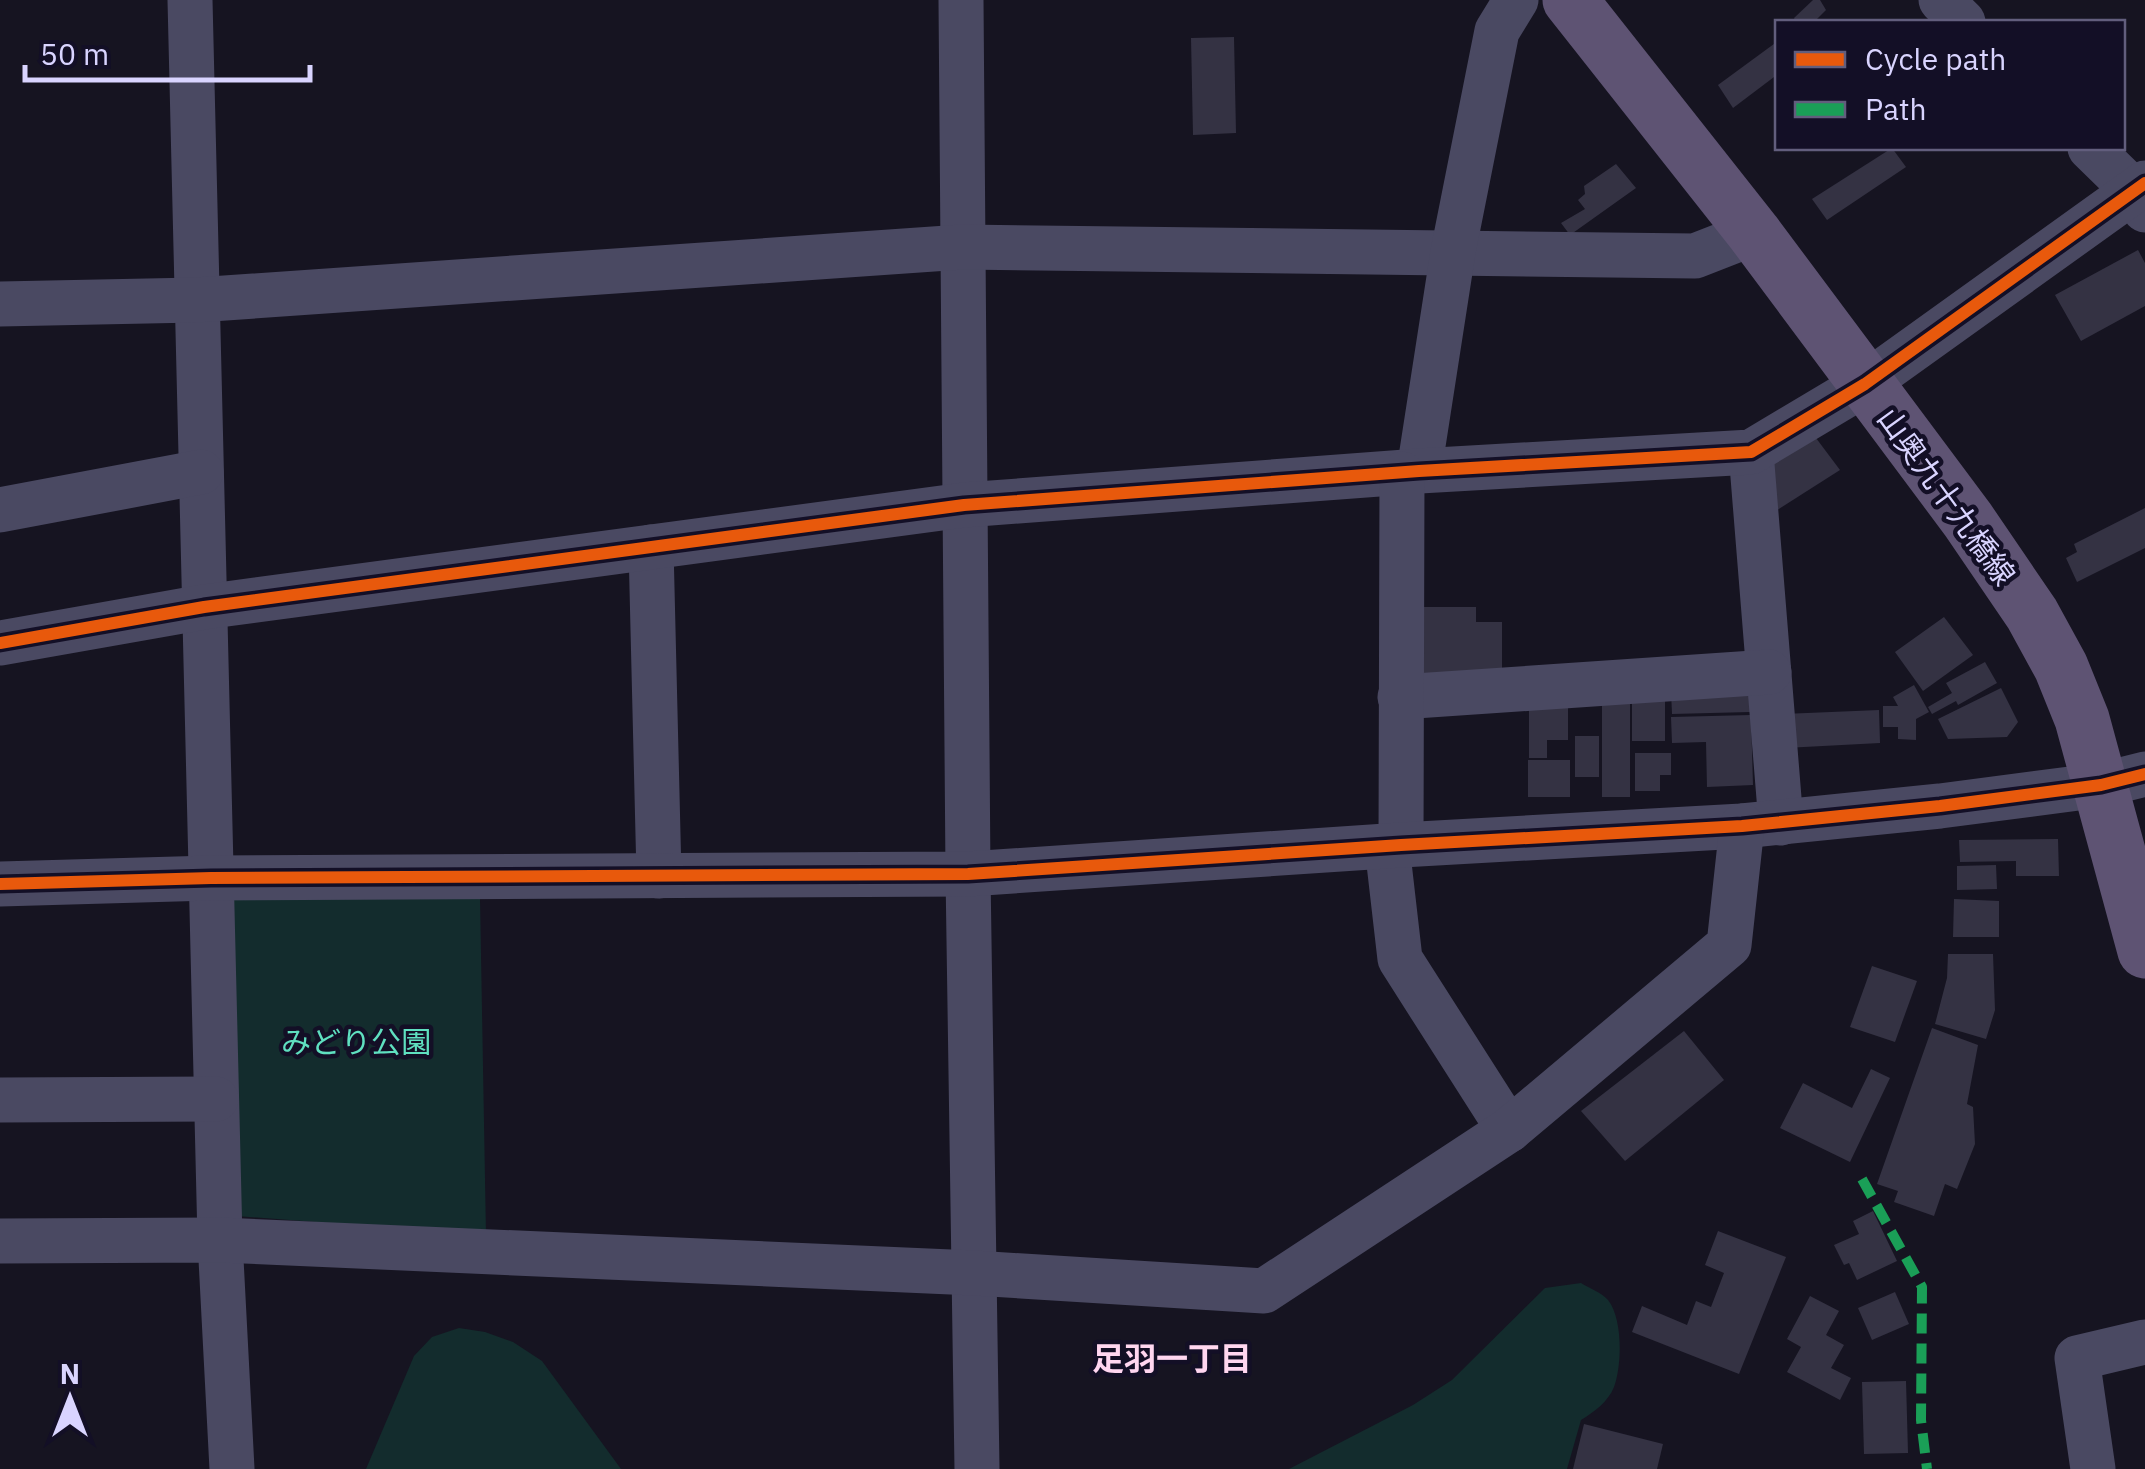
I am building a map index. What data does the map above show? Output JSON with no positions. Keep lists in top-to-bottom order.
{
  "streets": {
    "main road": ["山奥九十九橋線"]
  },
  "districts": ["足羽一丁目"],
  "parks": ["みどり公園"],
  "legend": ["Cycle path", "Path"],
  "scale_bar": "50 m",
  "north": "top"
}
